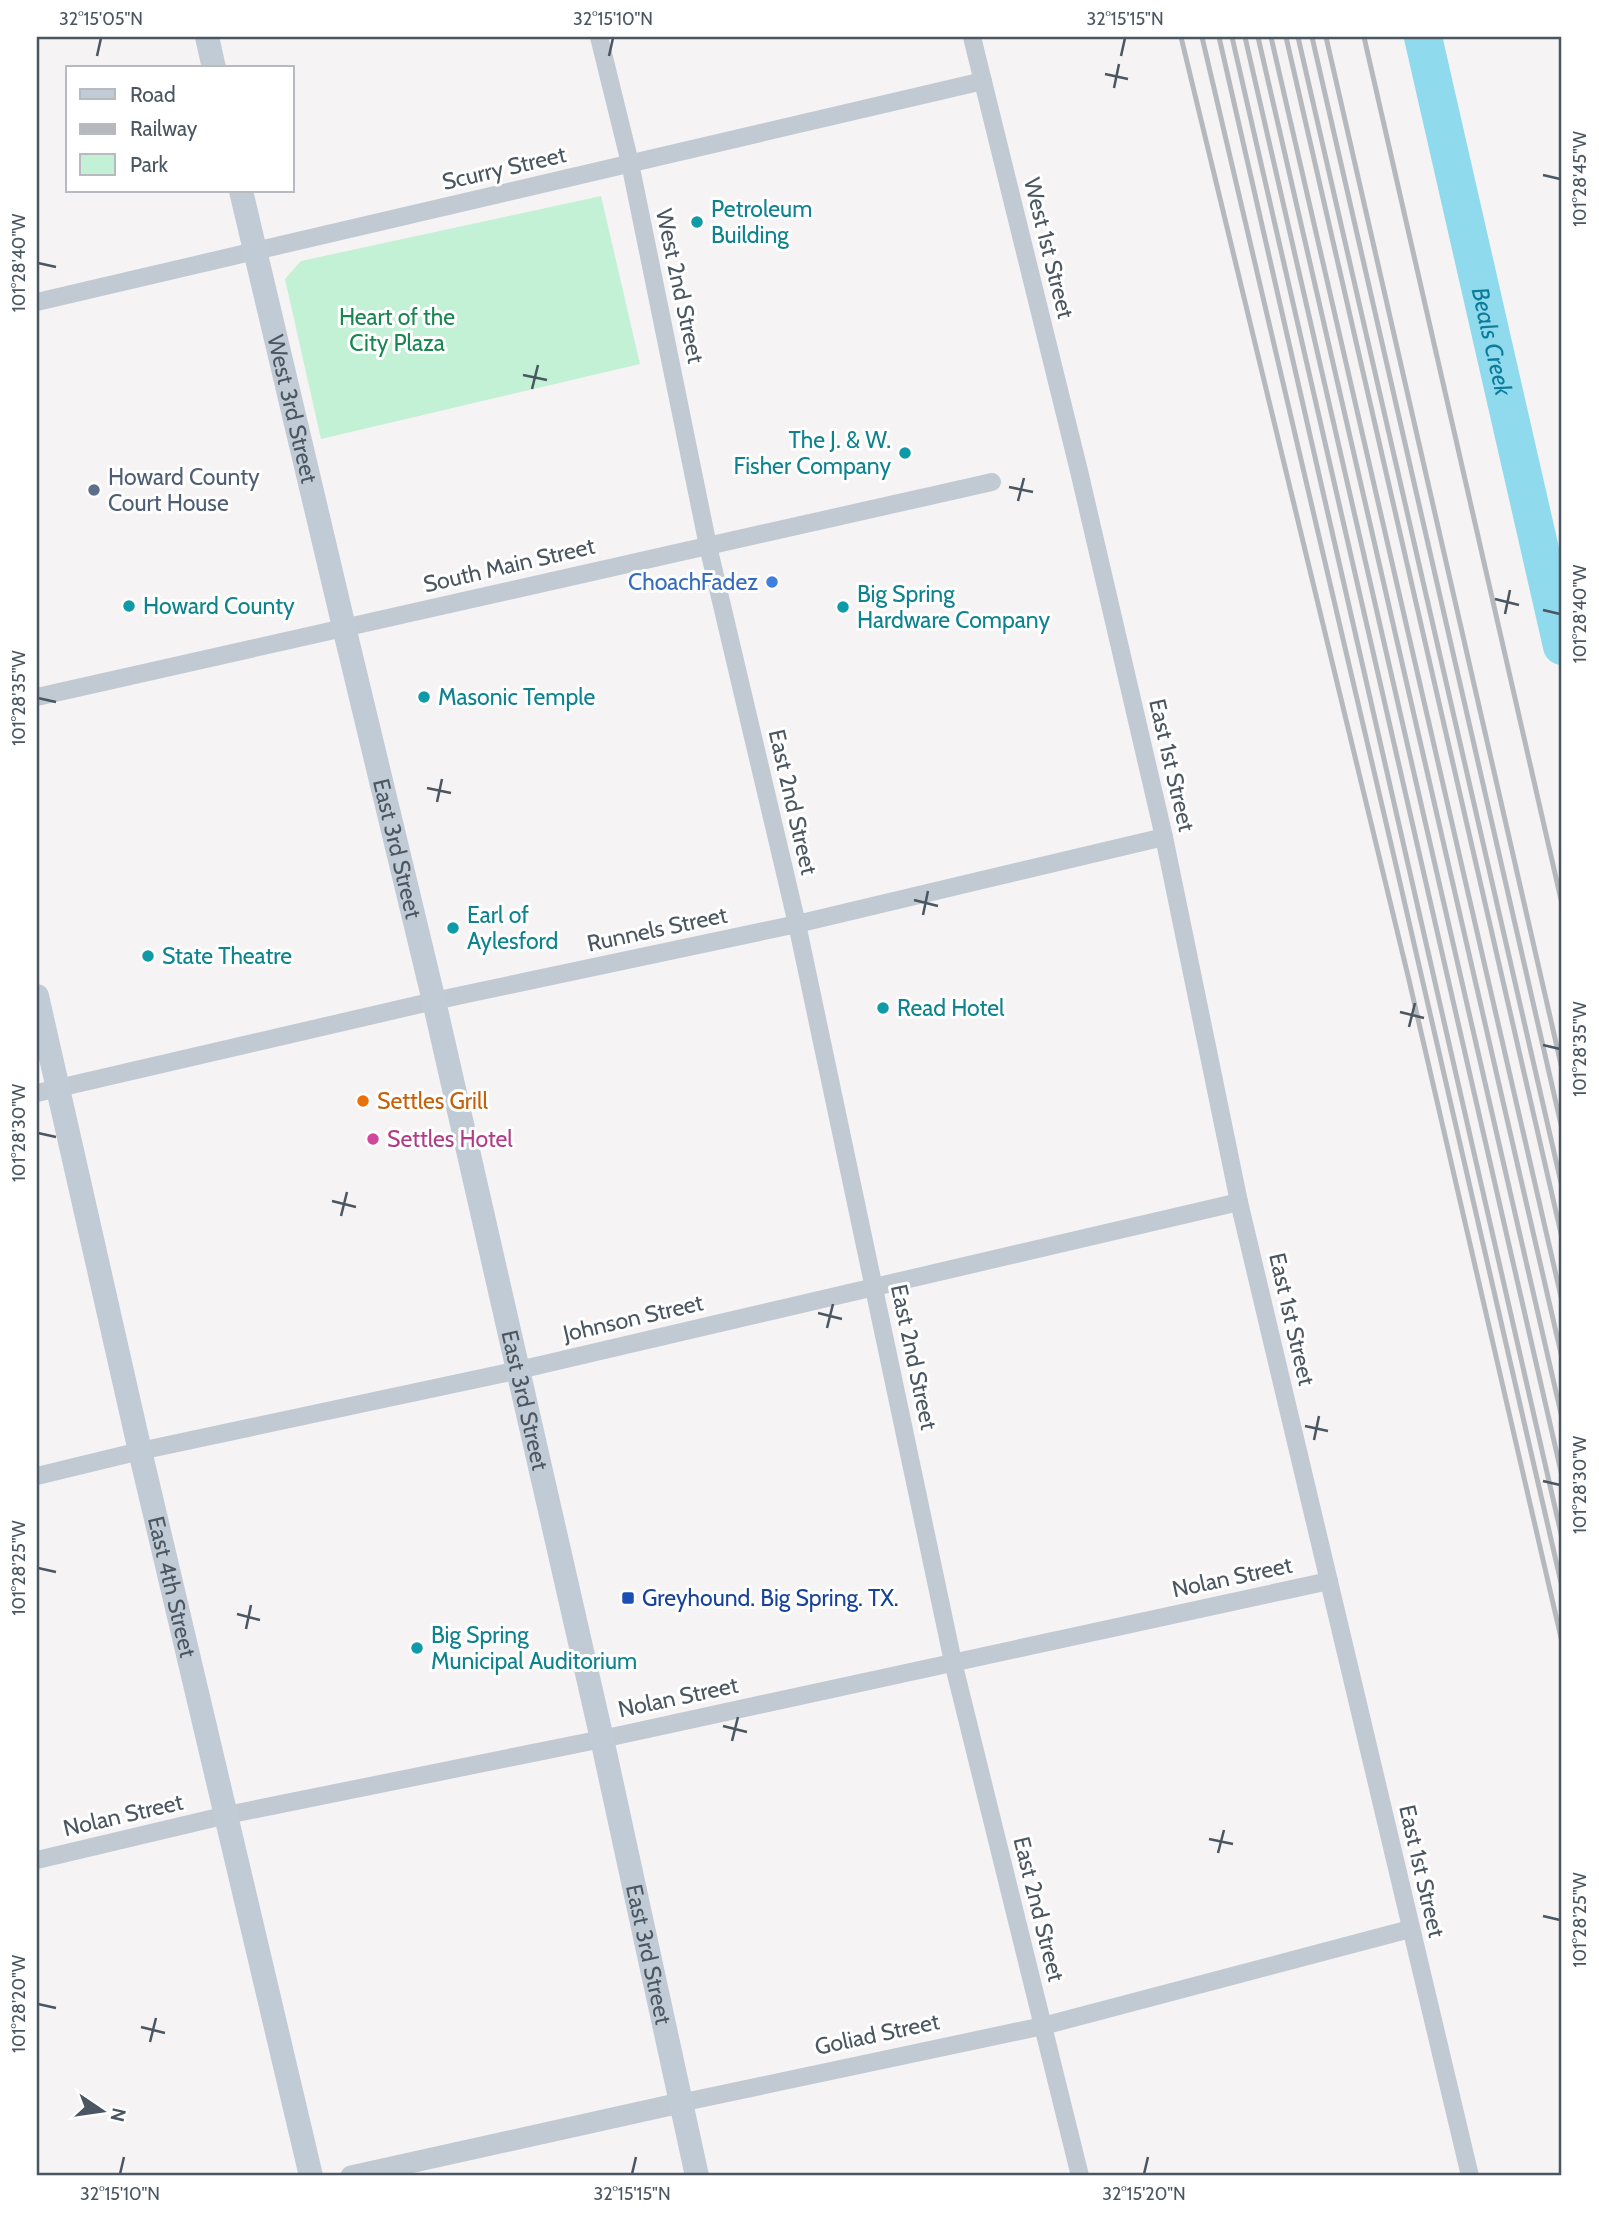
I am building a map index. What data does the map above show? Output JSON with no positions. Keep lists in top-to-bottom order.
{
  "streets": {
    "main road": ["West 3rd Street", "East 3rd Street", "East 4th Street"],
    "street": [
      "Scurry Street",
      "West 1st Street",
      "West 2nd Street",
      "South Main Street",
      "East 1st Street",
      "East 2nd Street",
      "Runnels Street",
      "Johnson Street",
      "Nolan Street",
      "Goliad Street"
    ]
  },
  "crossings": [
    ["Scurry Street", "West 1st Street"],
    ["Scurry Street", "West 2nd Street"],
    ["Scurry Street", "West 3rd Street"],
    ["West 1st Street", "East 1st Street"],
    ["West 2nd Street", "South Main Street"],
    ["West 2nd Street", "East 2nd Street"],
    ["West 3rd Street", "South Main Street"],
    ["West 3rd Street", "East 3rd Street"],
    ["South Main Street", "East 2nd Street"],
    ["South Main Street", "East 3rd Street"],
    ["East 1st Street", "Runnels Street"],
    ["East 1st Street", "Johnson Street"],
    ["East 1st Street", "Nolan Street"],
    ["East 1st Street", "Goliad Street"],
    ["East 2nd Street", "Runnels Street"],
    ["East 2nd Street", "Johnson Street"],
    ["East 2nd Street", "Nolan Street"],
    ["East 2nd Street", "Goliad Street"],
    ["East 3rd Street", "Runnels Street"],
    ["East 3rd Street", "Johnson Street"],
    ["East 3rd Street", "Nolan Street"],
    ["East 3rd Street", "Goliad Street"],
    ["Runnels Street", "East 4th Street"],
    ["Johnson Street", "East 4th Street"],
    ["Nolan Street", "East 4th Street"]
  ],
  "water": ["Beals Creek"],
  "parks": ["Heart of the City Plaza"],
  "places": {
    "other": [
      "Petroleum Building",
      "The J. & W. Fisher Company",
      "Howard County Court House",
      "ChoachFadez",
      "Howard County",
      "Big Spring Hardware Company",
      "Masonic Temple",
      "Earl of Aylesford",
      "State Theatre",
      "Read Hotel",
      "Settles Grill",
      "Settles Hotel",
      "Big Spring Municipal Auditorium"
    ],
    "transit": ["Greyhound. Big Spring. TX."]
  },
  "legend": ["Road", "Railway", "Park"],
  "north": "right",
  "coordinates": [
    "32°15'05\"N",
    "32°15'10\"N",
    "32°15'15\"N",
    "101°28'45\"W",
    "101°28'40\"W",
    "101°28'35\"W",
    "101°28'30\"W",
    "101°28'25\"W",
    "101°28'20\"W",
    "32°15'20\"N"
  ]
}
